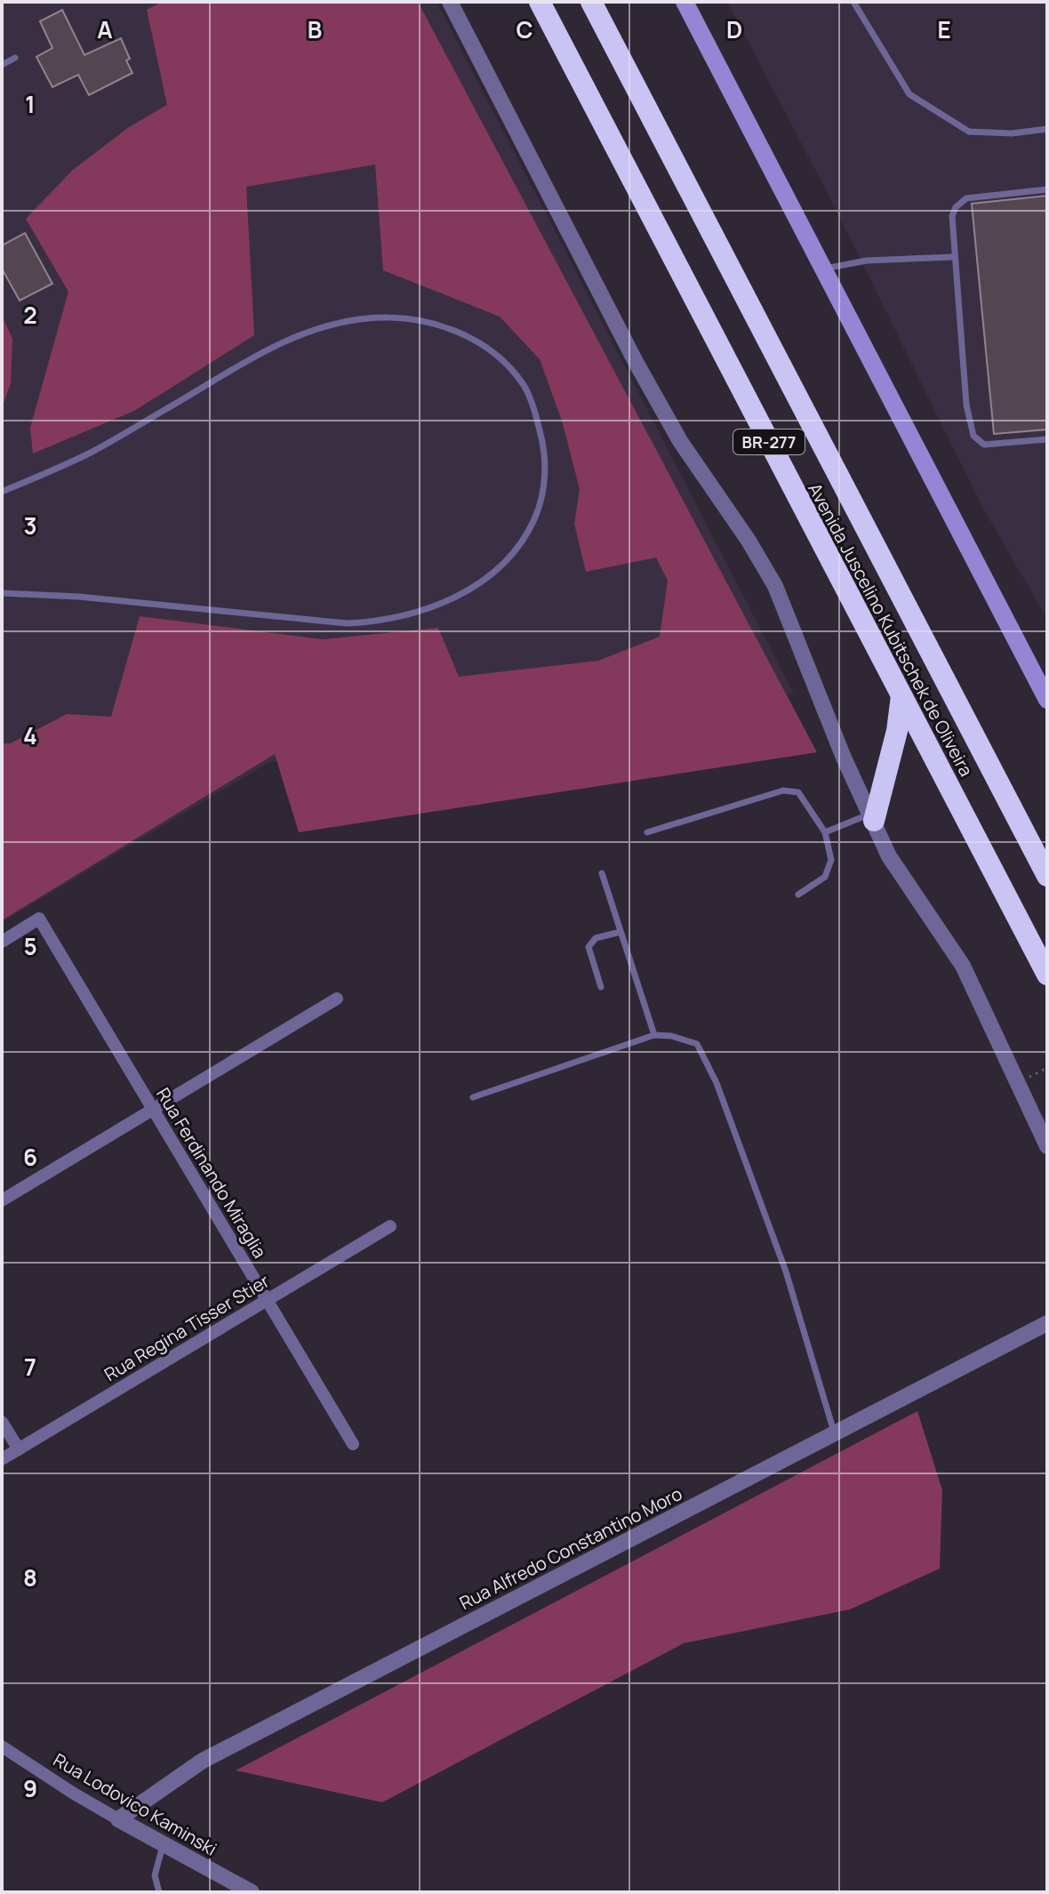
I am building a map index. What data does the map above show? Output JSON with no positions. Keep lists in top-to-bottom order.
{
  "streets": {
    "highway": ["BR-277", "Avenida Juscelino Kubitschek de Oliveira"],
    "street": [
      "Rua Ferdinando Miraglia",
      "Rua Regina Tisser Stier",
      "Rua Alfredo Constantino Moro",
      "Rua Lodovico Kaminski"
    ]
  },
  "crossings": [
    ["Rua Ferdinando Miraglia", "Rua Regina Tisser Stier"],
    ["Rua Alfredo Constantino Moro", "Rua Lodovico Kaminski"]
  ],
  "grid": {
    "columns": [
      "A",
      "B",
      "C",
      "D",
      "E"
    ],
    "rows": [
      "1",
      "2",
      "3",
      "4",
      "5",
      "6",
      "7",
      "8",
      "9"
    ]
  }
}
